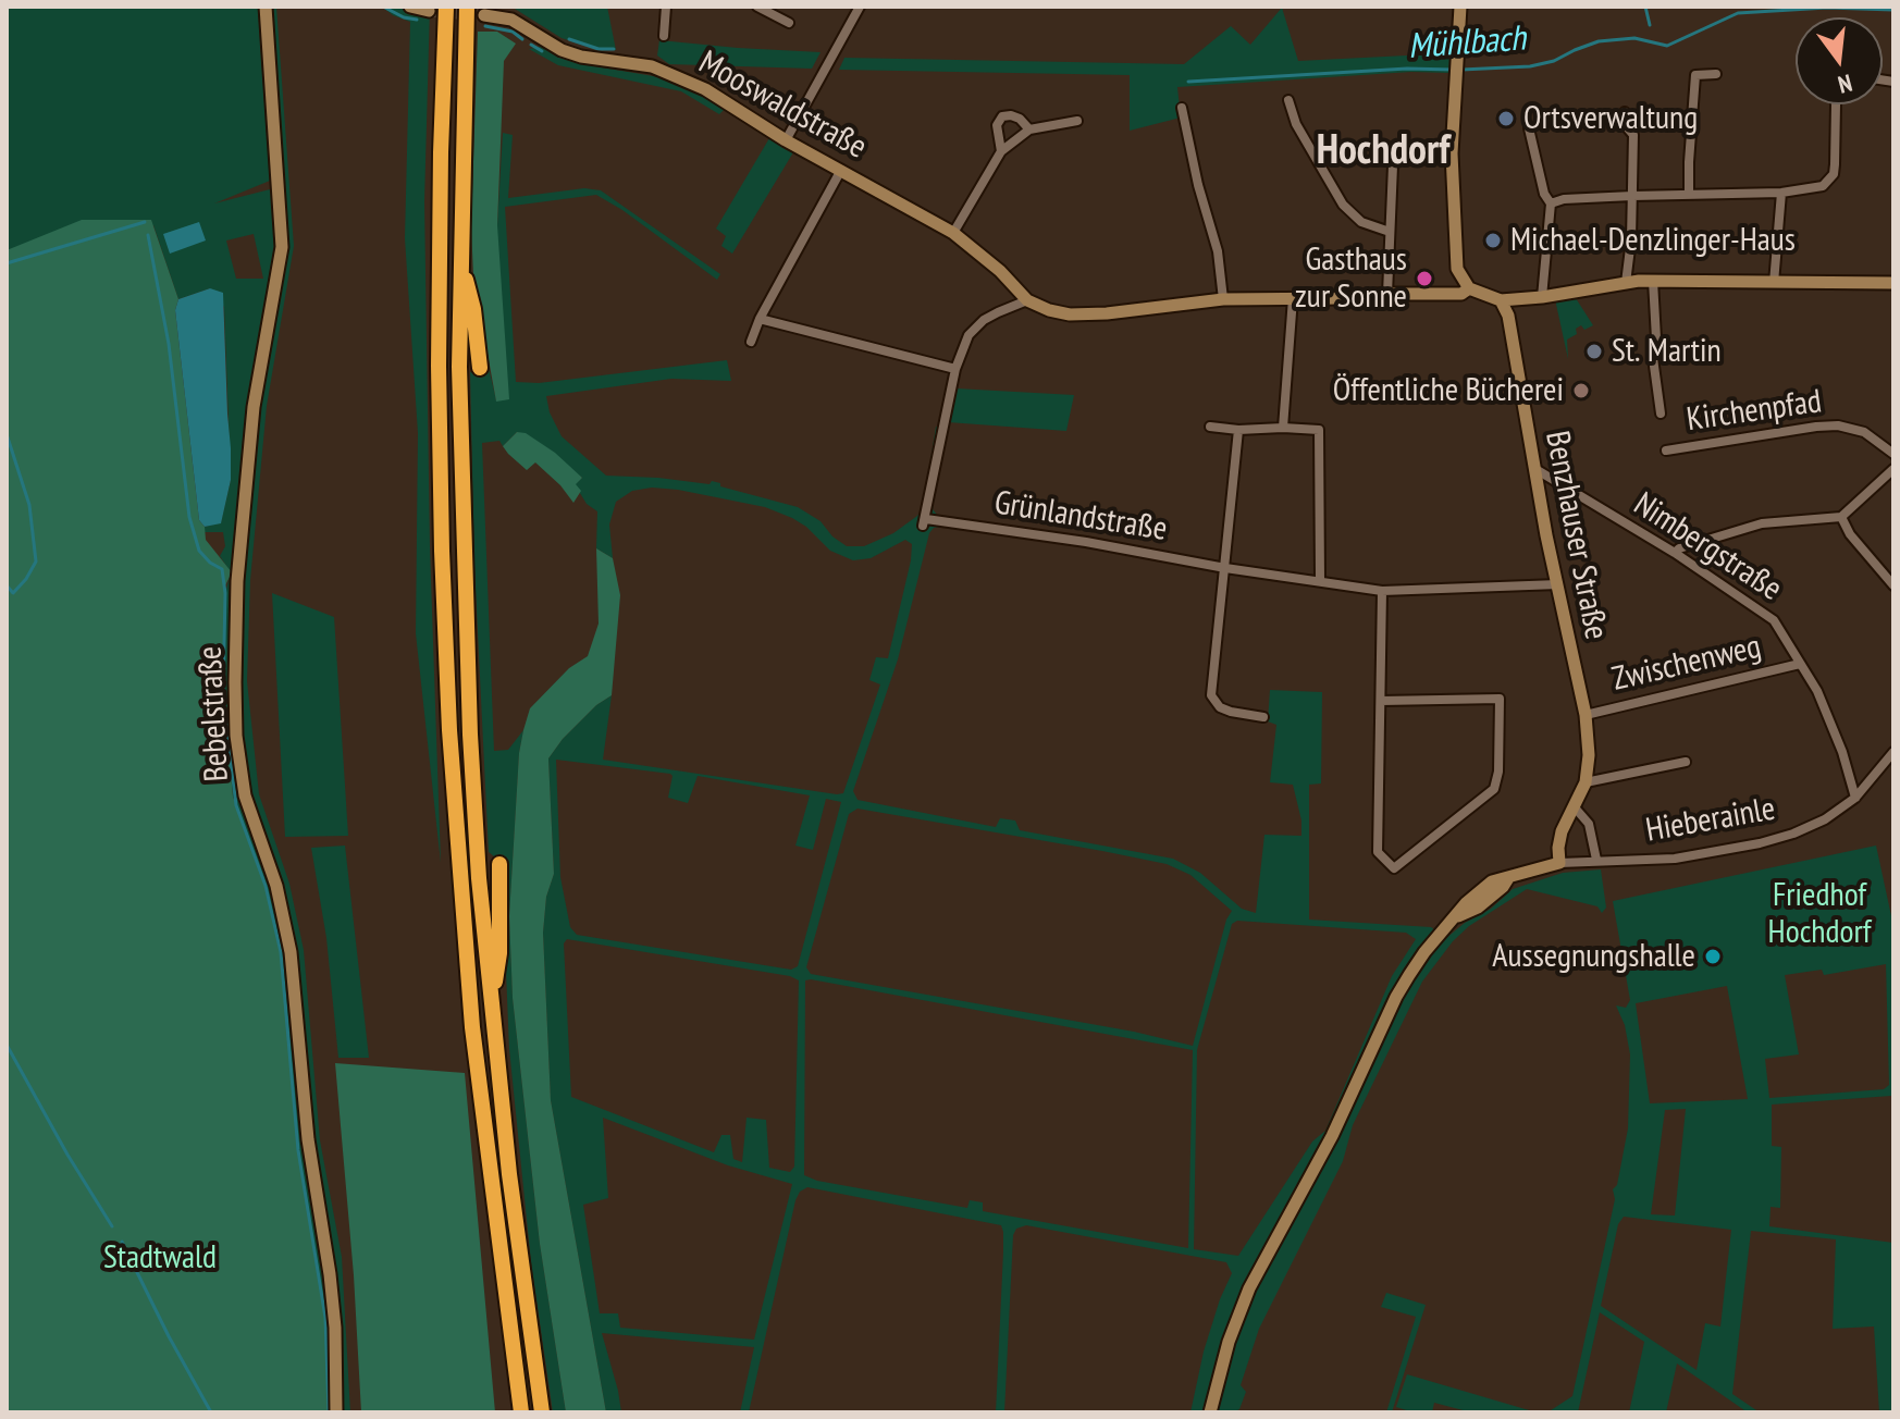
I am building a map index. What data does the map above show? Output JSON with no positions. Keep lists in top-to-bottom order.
{
  "streets": {
    "street": [
      "Mooswaldstraße",
      "Kirchenpfad",
      "Grünlandstraße",
      "Benzhauser Straße",
      "Nimbergstraße",
      "Zwischenweg",
      "Bebelstraße",
      "Hieberainle"
    ]
  },
  "crossings": [
    ["Grünlandstraße", "Benzhauser Straße"],
    ["Benzhauser Straße", "Nimbergstraße"],
    ["Benzhauser Straße", "Zwischenweg"],
    ["Benzhauser Straße", "Hieberainle"],
    ["Nimbergstraße", "Zwischenweg"],
    ["Nimbergstraße", "Hieberainle"]
  ],
  "districts": ["Hochdorf"],
  "water": ["Mühlbach"],
  "parks": ["Friedhof Hochdorf", "Stadtwald"],
  "places": [
    "Ortsverwaltung",
    "Michael-Denzlinger-Haus",
    "Gasthaus zur Sonne",
    "St. Martin",
    "Öffentliche Bücherei",
    "Aussegnungshalle"
  ],
  "north": "bottom"
}
